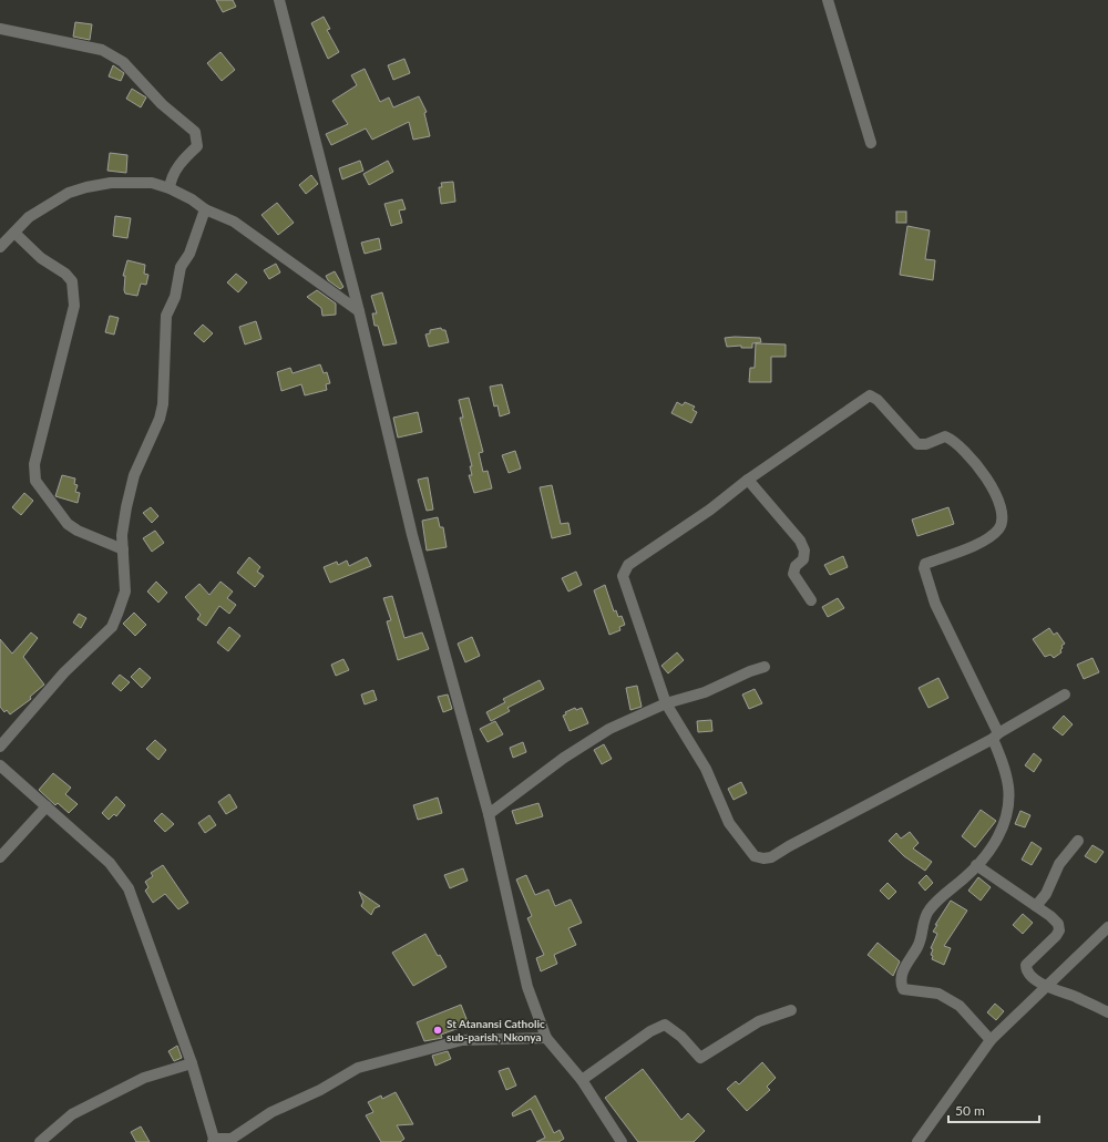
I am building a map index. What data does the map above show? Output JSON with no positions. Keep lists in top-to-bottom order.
{
  "places": ["St Atanansi Catholic sub-parish, Nkonya"],
  "scale_bar": "50 m"
}
